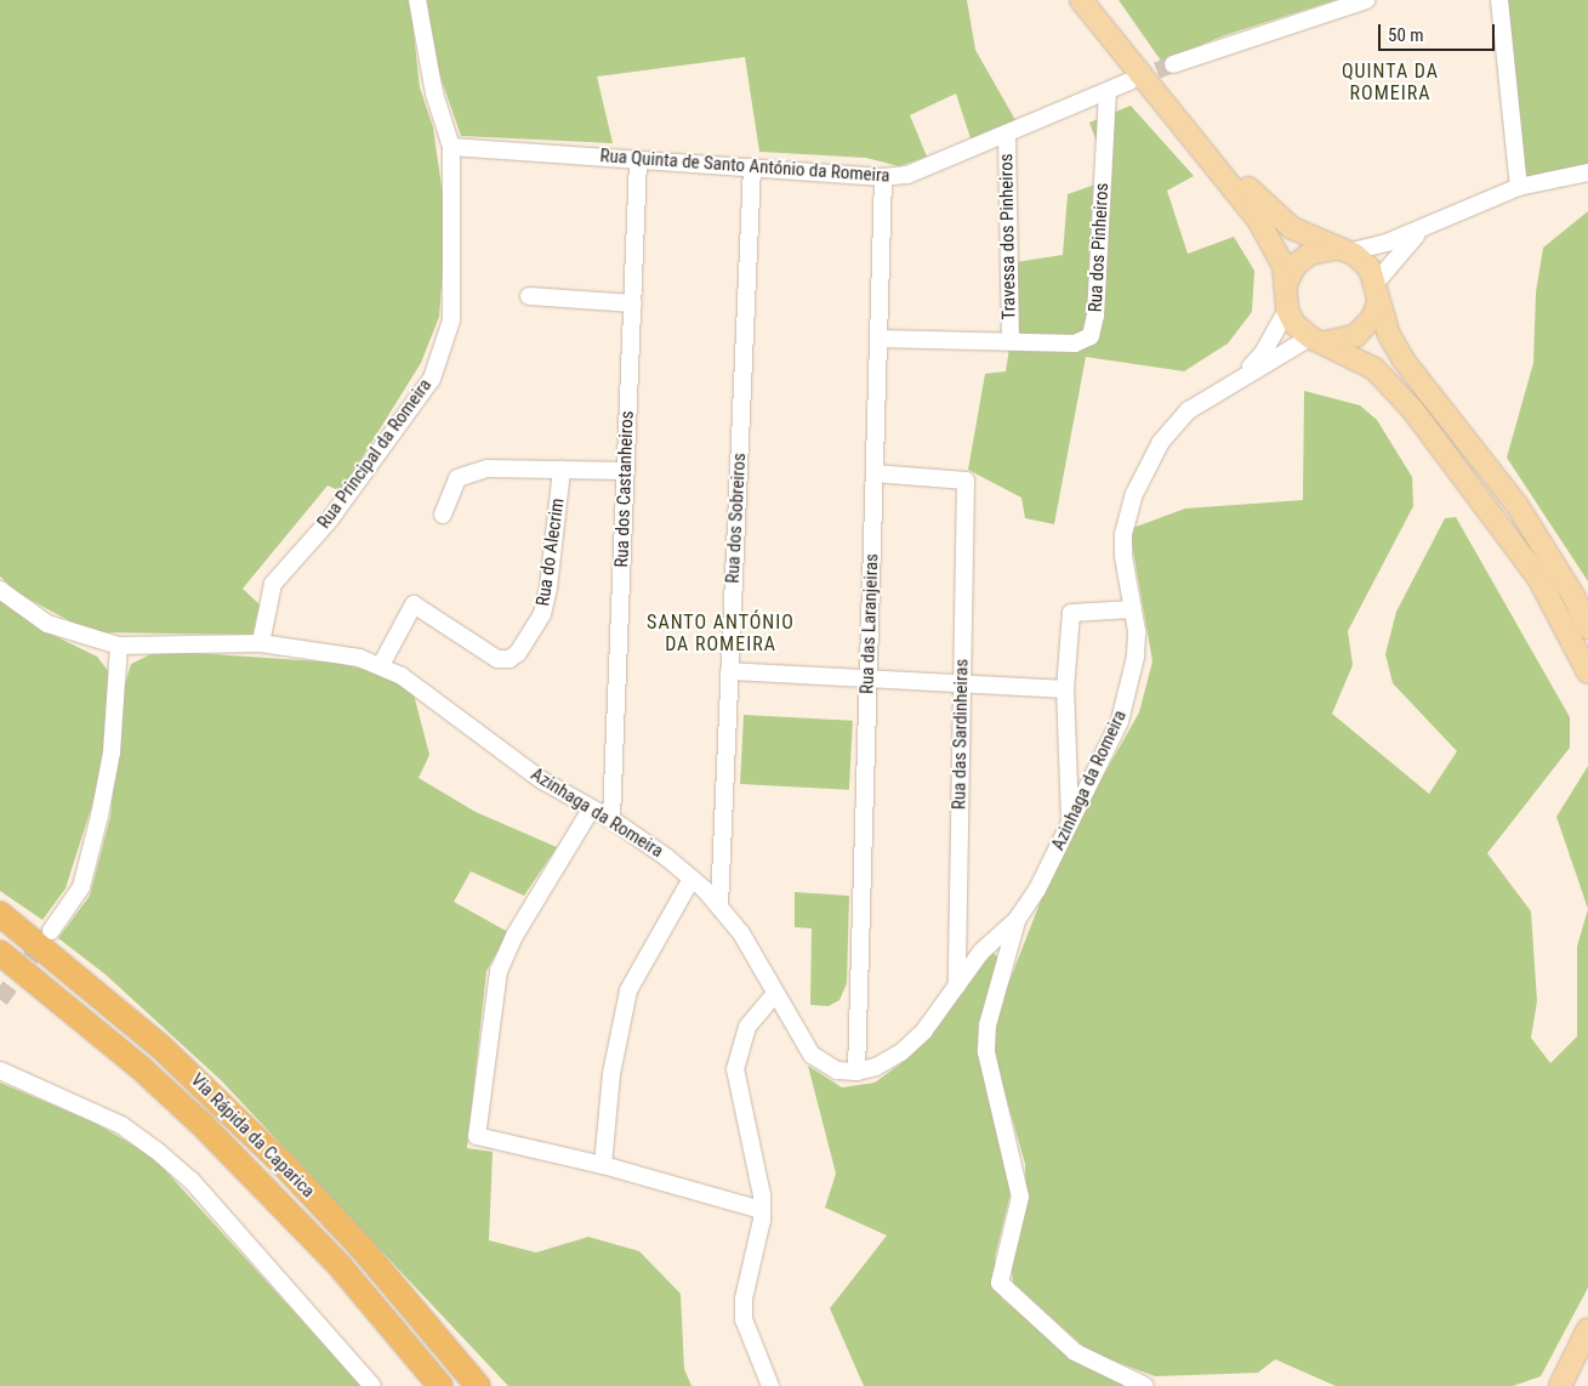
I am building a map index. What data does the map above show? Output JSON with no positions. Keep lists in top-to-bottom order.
{
  "streets": {
    "highway": ["Via Rápida da Caparica"],
    "street": [
      "Rua Quinta de Santo António da Romeira",
      "Travessa dos Pinheiros",
      "Rua dos Pinheiros",
      "Rua Principal da Romeira",
      "Rua dos Castanheiros",
      "Rua dos Sobreiros",
      "Rua do Alecrim",
      "Rua das Laranjeiras",
      "Rua das Sardinheiras",
      "Azinhaga da Romeira"
    ]
  },
  "crossings": [
    ["Rua Quinta de Santo António da Romeira", "Travessa dos Pinheiros"],
    ["Rua Quinta de Santo António da Romeira", "Rua dos Pinheiros"],
    ["Rua Quinta de Santo António da Romeira", "Rua Principal da Romeira"],
    ["Rua Quinta de Santo António da Romeira", "Rua dos Castanheiros"],
    ["Rua Quinta de Santo António da Romeira", "Rua dos Sobreiros"],
    ["Rua Quinta de Santo António da Romeira", "Rua das Laranjeiras"],
    ["Travessa dos Pinheiros", "Rua dos Pinheiros"],
    ["Rua dos Pinheiros", "Rua das Laranjeiras"],
    ["Rua Principal da Romeira", "Azinhaga da Romeira"],
    ["Rua dos Castanheiros", "Azinhaga da Romeira"],
    ["Rua dos Sobreiros", "Azinhaga da Romeira"],
    ["Rua do Alecrim", "Azinhaga da Romeira"],
    ["Rua das Laranjeiras", "Rua das Sardinheiras"],
    ["Rua das Laranjeiras", "Azinhaga da Romeira"],
    ["Rua das Sardinheiras", "Azinhaga da Romeira"]
  ],
  "districts": ["QUINTA DA ROMEIRA", "SANTO ANTÓNIO DA ROMEIRA"],
  "scale_bar": "50 m"
}
